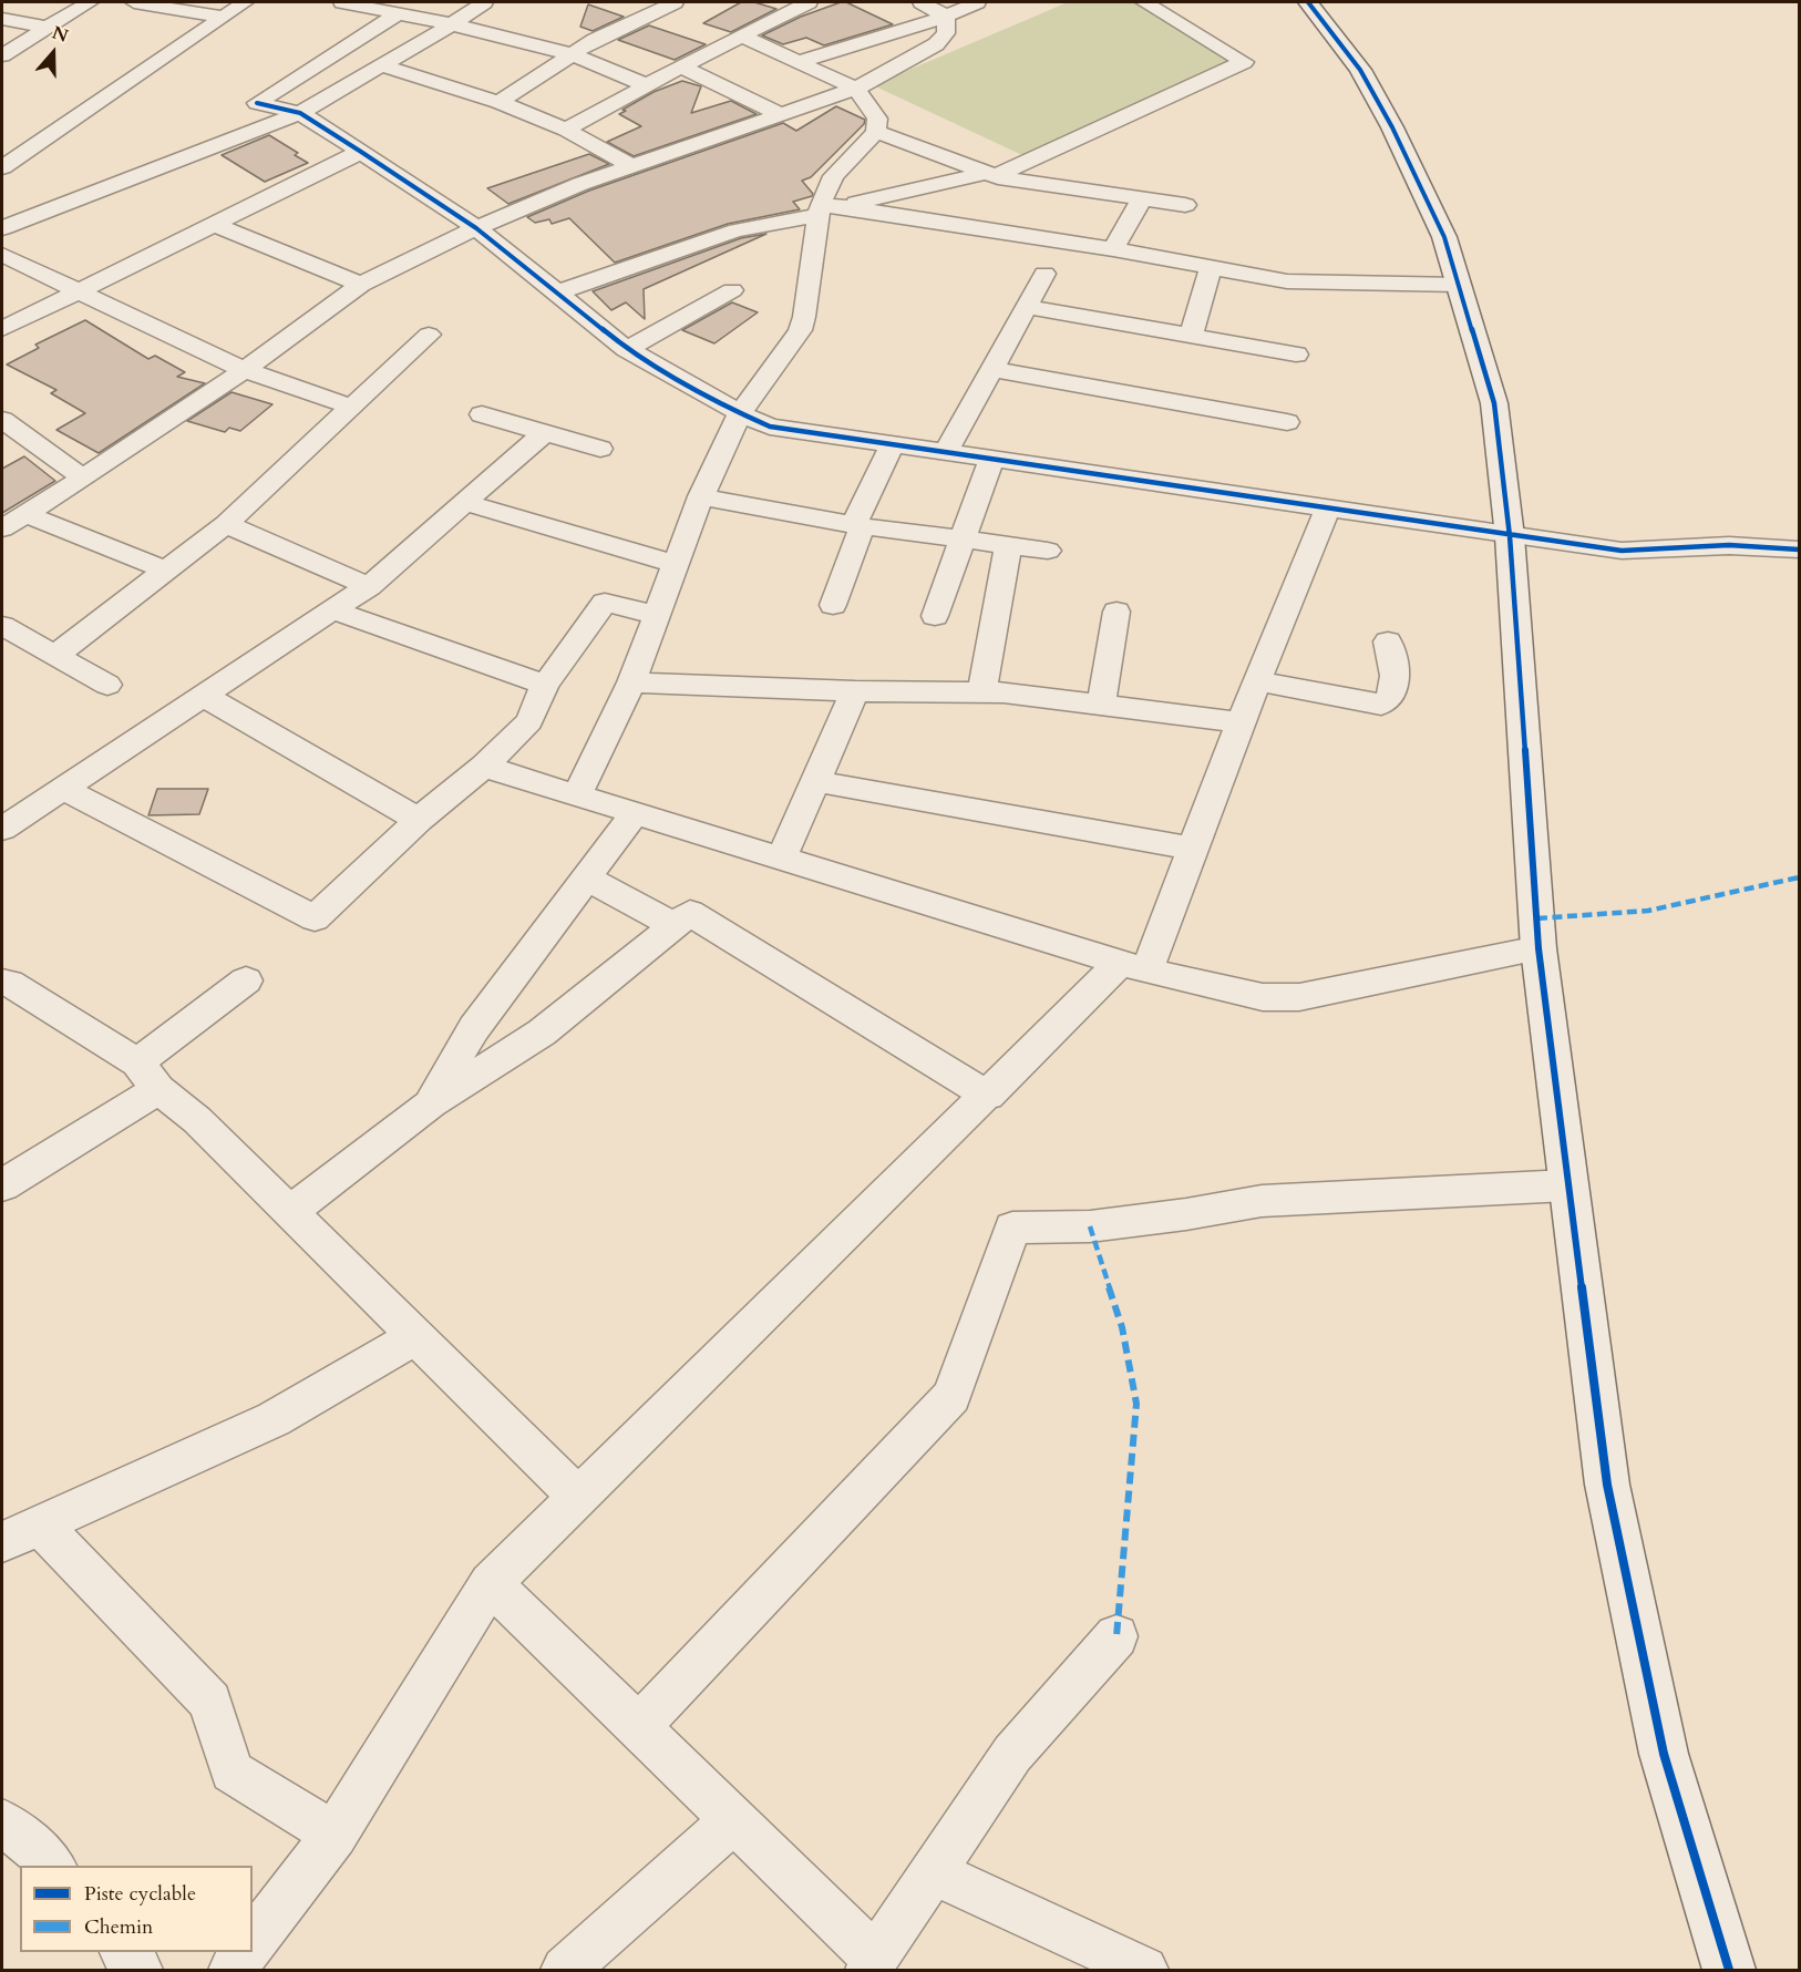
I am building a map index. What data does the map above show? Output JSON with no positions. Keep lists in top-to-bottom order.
{
  "legend": ["Piste cyclable", "Chemin"],
  "north": "top"
}
